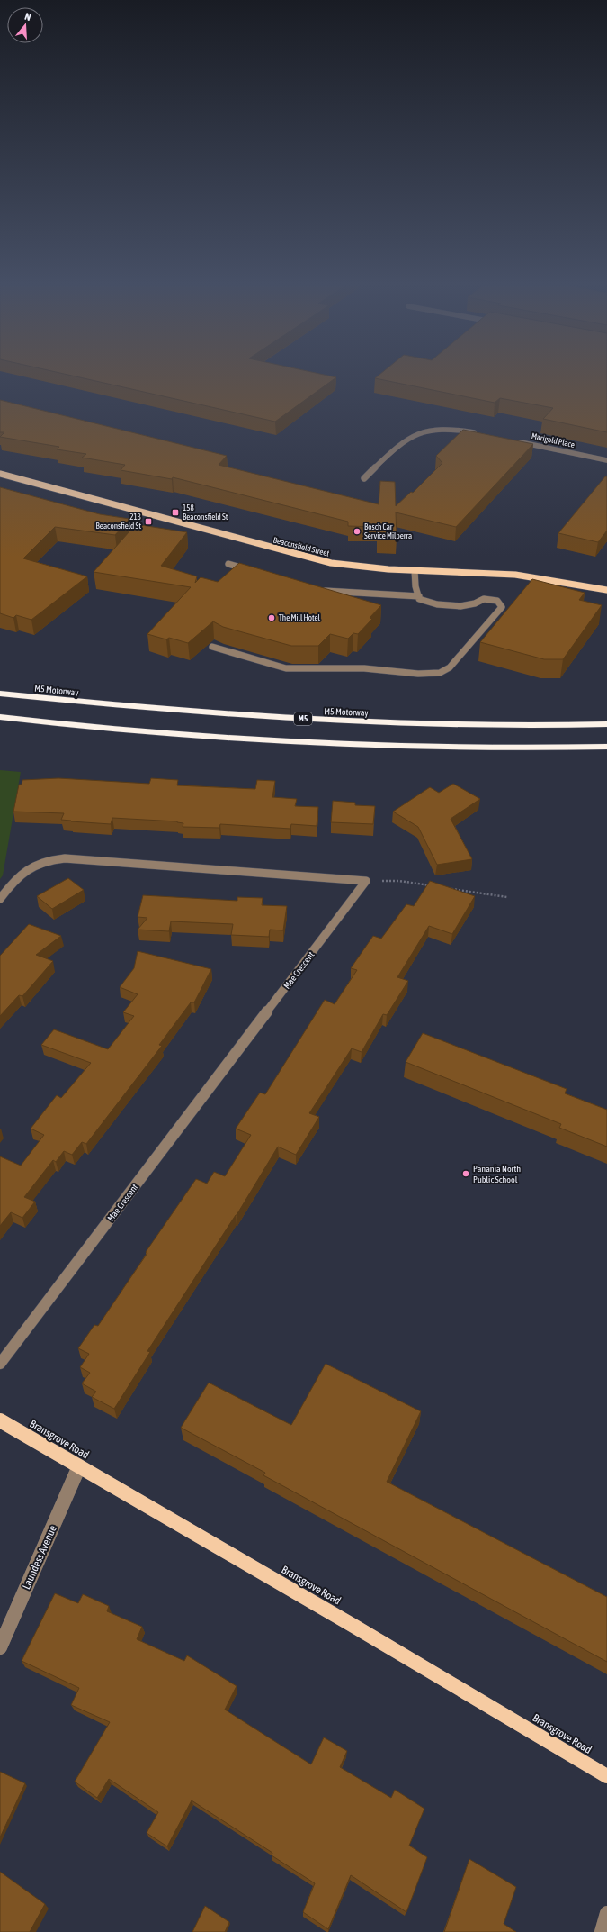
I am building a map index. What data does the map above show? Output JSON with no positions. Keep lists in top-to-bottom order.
{
  "streets": {
    "highway": ["M5 Motorway", "M5"],
    "main road": ["Beaconsfield Street", "Bransgrove Road"],
    "street": ["Marigold Place", "Mae Crescent", "Laundess Avenue"]
  },
  "crossings": [
    ["Bransgrove Road", "Laundess Avenue"]
  ],
  "places": {
    "transit": ["158 Beaconsfield St", "213 Beaconsfield St"],
    "other": ["Bosch Car Service Milperra", "The Mill Hotel", "Panania North Public School"]
  },
  "north": "top"
}
